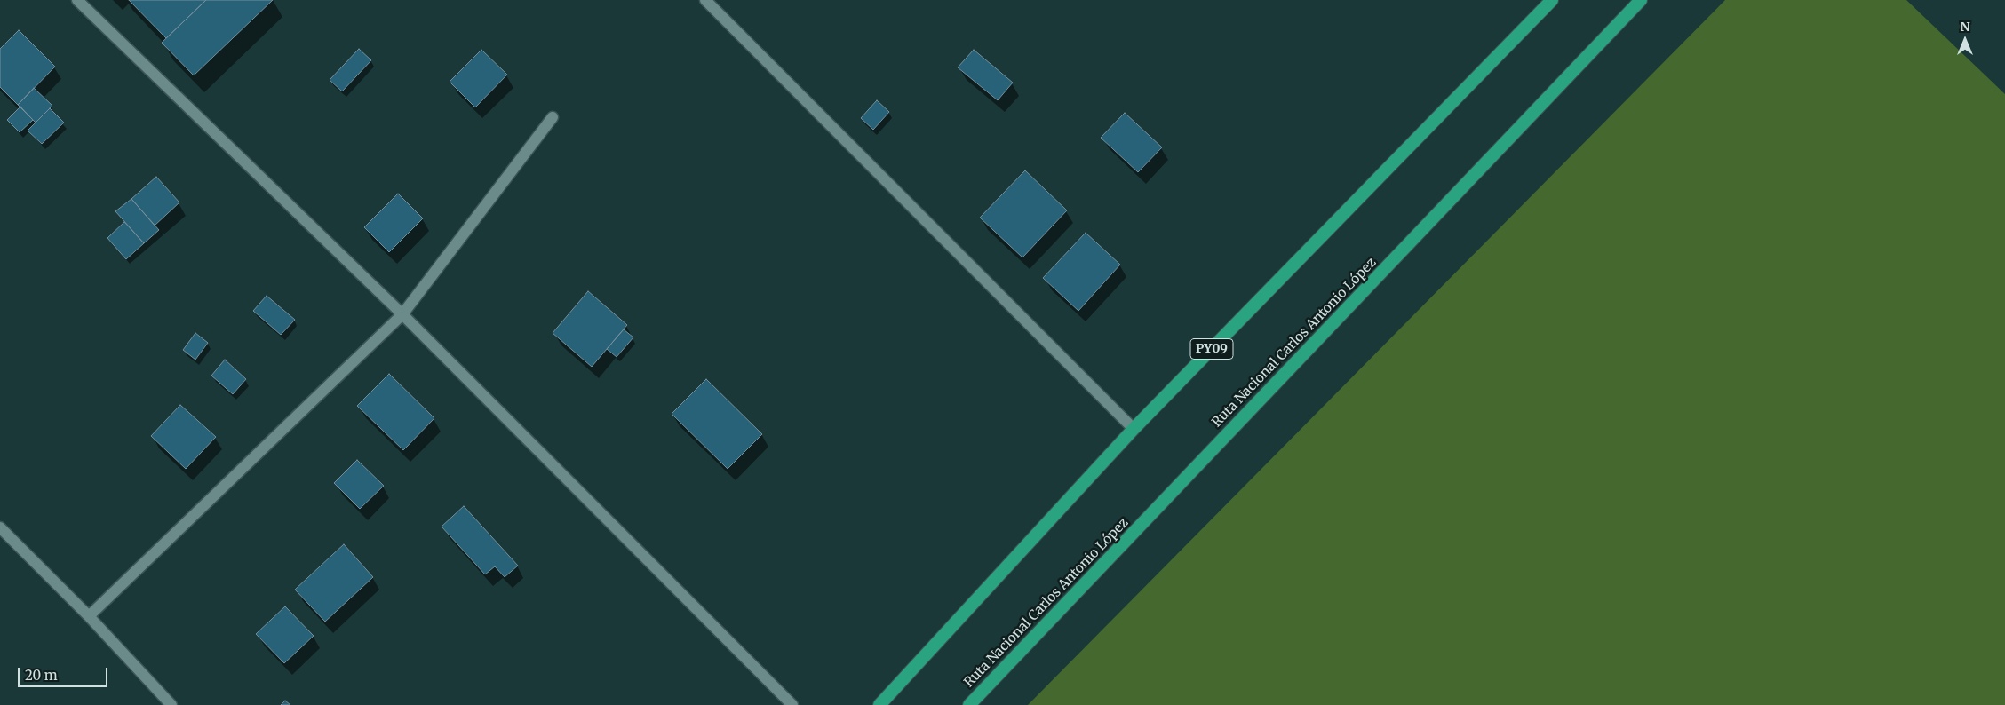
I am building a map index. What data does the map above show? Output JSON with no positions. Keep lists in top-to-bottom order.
{
  "streets": {
    "highway": ["Ruta Nacional Carlos Antonio López", "PY09"]
  },
  "scale_bar": "20 m",
  "north": "top"
}
